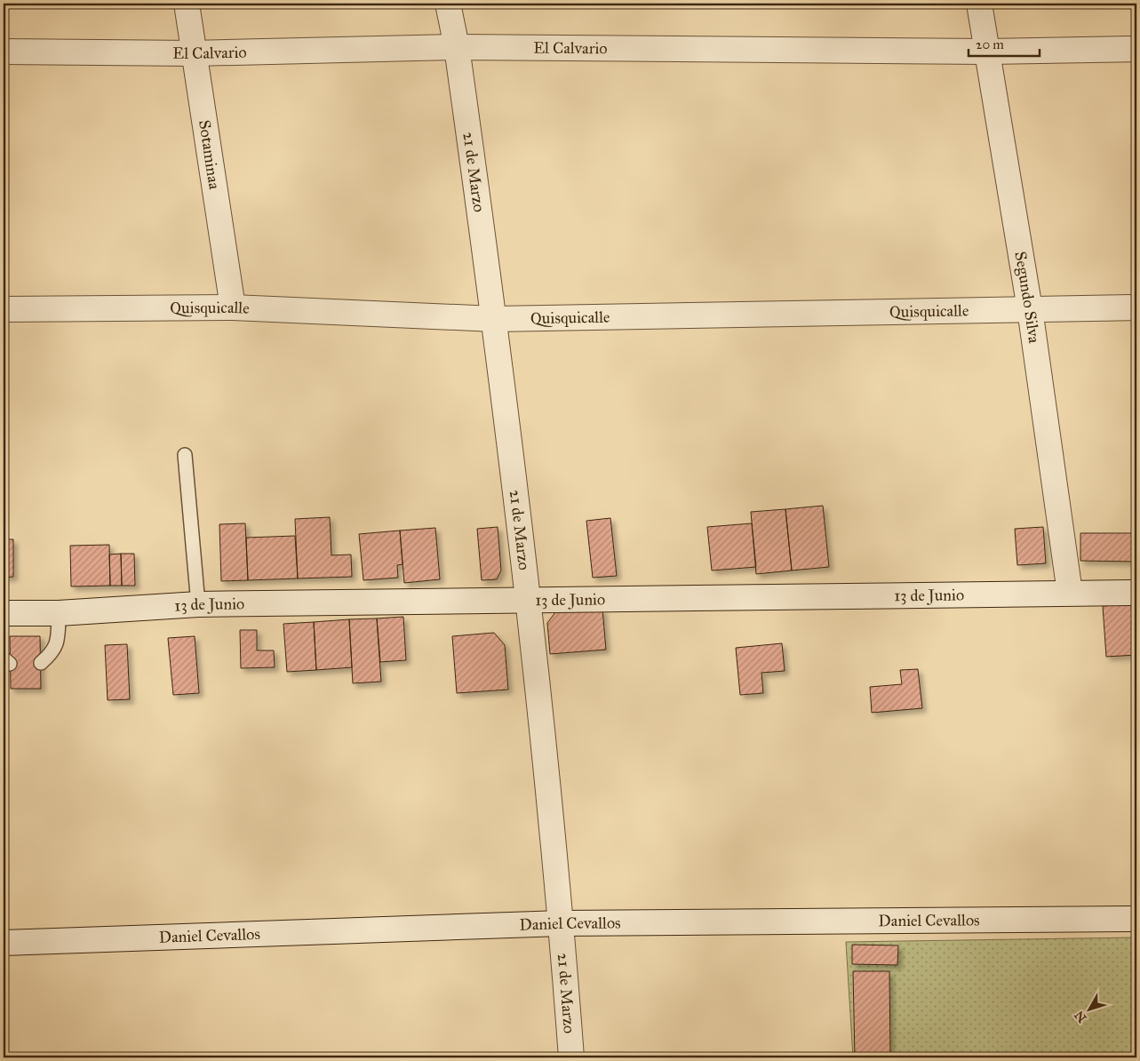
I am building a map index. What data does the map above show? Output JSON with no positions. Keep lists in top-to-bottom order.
{
  "streets": {
    "street": [
      "El Calvario",
      "Sotaminaa",
      "21 de Marzo",
      "Segundo Silva",
      "Quisquicalle",
      "13 de Junio",
      "Daniel Cevallos"
    ]
  },
  "crossings": [
    ["El Calvario", "Sotaminaa"],
    ["El Calvario", "21 de Marzo"],
    ["El Calvario", "Segundo Silva"],
    ["Sotaminaa", "Quisquicalle"],
    ["21 de Marzo", "Quisquicalle"],
    ["21 de Marzo", "13 de Junio"],
    ["21 de Marzo", "Daniel Cevallos"],
    ["Segundo Silva", "Quisquicalle"],
    ["Segundo Silva", "13 de Junio"]
  ],
  "scale_bar": "20 m",
  "north": "bottom left"
}
